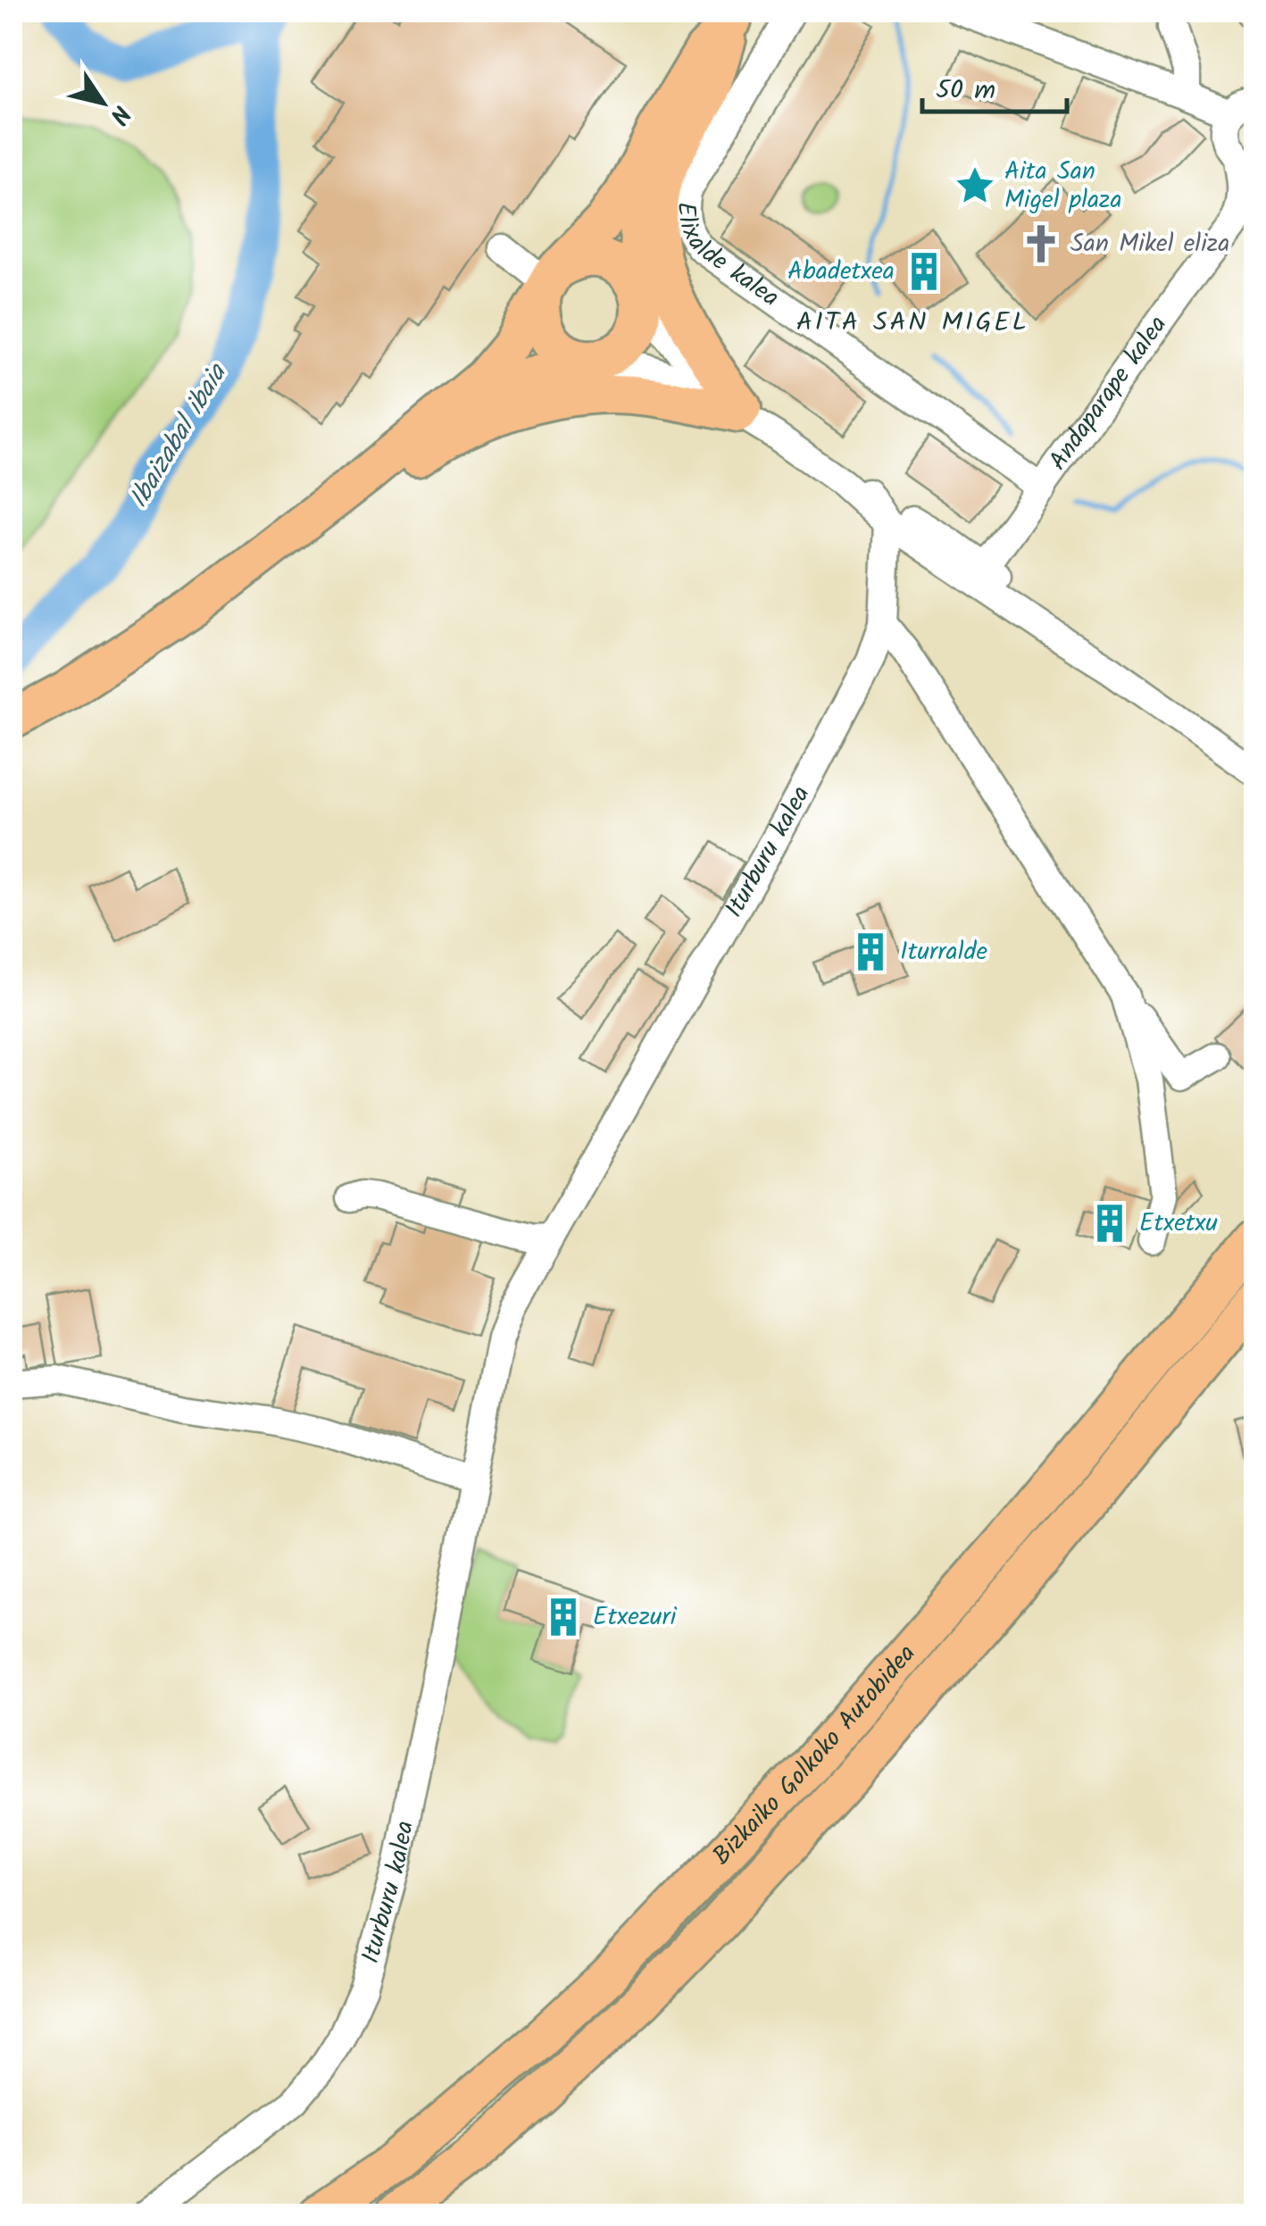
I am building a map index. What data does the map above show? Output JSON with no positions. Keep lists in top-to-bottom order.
{
  "streets": {
    "highway": ["Bizkaiko Golkoko Autobidea"],
    "street": ["Elixalde kalea", "Andaparape kalea", "Iturburu kalea"]
  },
  "crossings": [
    ["Elixalde kalea", "Andaparape kalea"]
  ],
  "districts": ["AITA SAN MIGEL"],
  "water": ["Ibaizabal ibaia"],
  "places": {
    "place": ["Aita San Migel plaza"],
    "church": ["San Mikel eliza"],
    "building": [
      "Abadetxea",
      "Iturralde",
      "Etxetxu",
      "Etxezuri"
    ]
  },
  "scale_bar": "50 m",
  "north": "bottom right"
}
